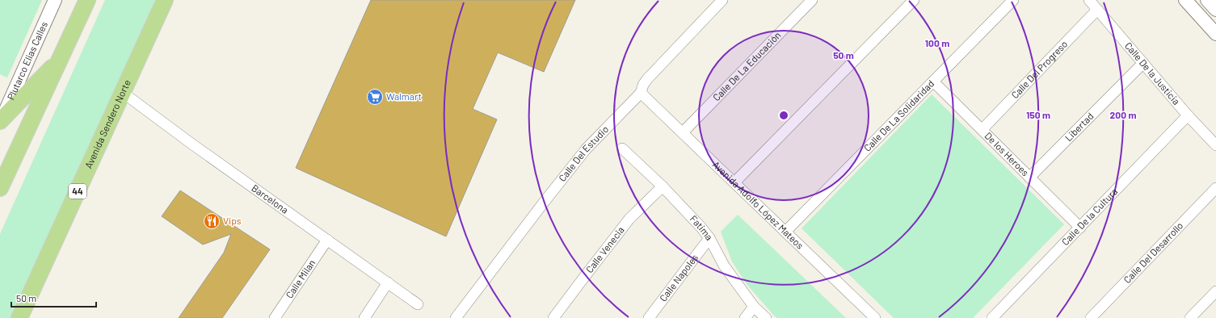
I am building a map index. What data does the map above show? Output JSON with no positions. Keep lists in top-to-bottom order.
{
  "streets": {
    "main road": ["Avenida Sendero Norte", "44"],
    "street": [
      "Plutarco Elias Calles",
      "Calle De La Educación",
      "Calle Del Progreso",
      "Calle De la Justicia",
      "Calle De La Solidaridad",
      "Libertad",
      "Calle Del Estudio",
      "De los Heroes",
      "Barcelona",
      "Avenida Adolfo López Mateos",
      "Calle De la Cultura",
      "Fatima",
      "Calle Venecia",
      "Calle Del Desarrollo",
      "Calle Napoles",
      "Calle Milan"
    ]
  },
  "crossings": [
    ["Calle De La Educación", "Avenida Adolfo López Mateos"],
    ["Calle Del Progreso", "Calle De la Justicia"],
    ["Calle Del Progreso", "De los Heroes"],
    ["Calle De la Justicia", "Libertad"],
    ["Calle De la Justicia", "Calle De la Cultura"],
    ["Calle De La Solidaridad", "De los Heroes"],
    ["Calle De La Solidaridad", "Avenida Adolfo López Mateos"],
    ["Avenida Sendero Norte", "Barcelona"],
    ["Libertad", "De los Heroes"],
    ["Calle Del Estudio", "Avenida Adolfo López Mateos"],
    ["De los Heroes", "Calle De la Cultura"],
    ["Barcelona", "Calle Milan"],
    ["Fatima", "Calle Venecia"],
    ["Fatima", "Calle Napoles"]
  ],
  "places": {
    "supermarket": ["Walmart"],
    "restaurant": ["Vips"]
  },
  "scale_bar": "50 m",
  "rings": [
    "100 m",
    "50 m",
    "150 m",
    "200 m"
  ]
}
